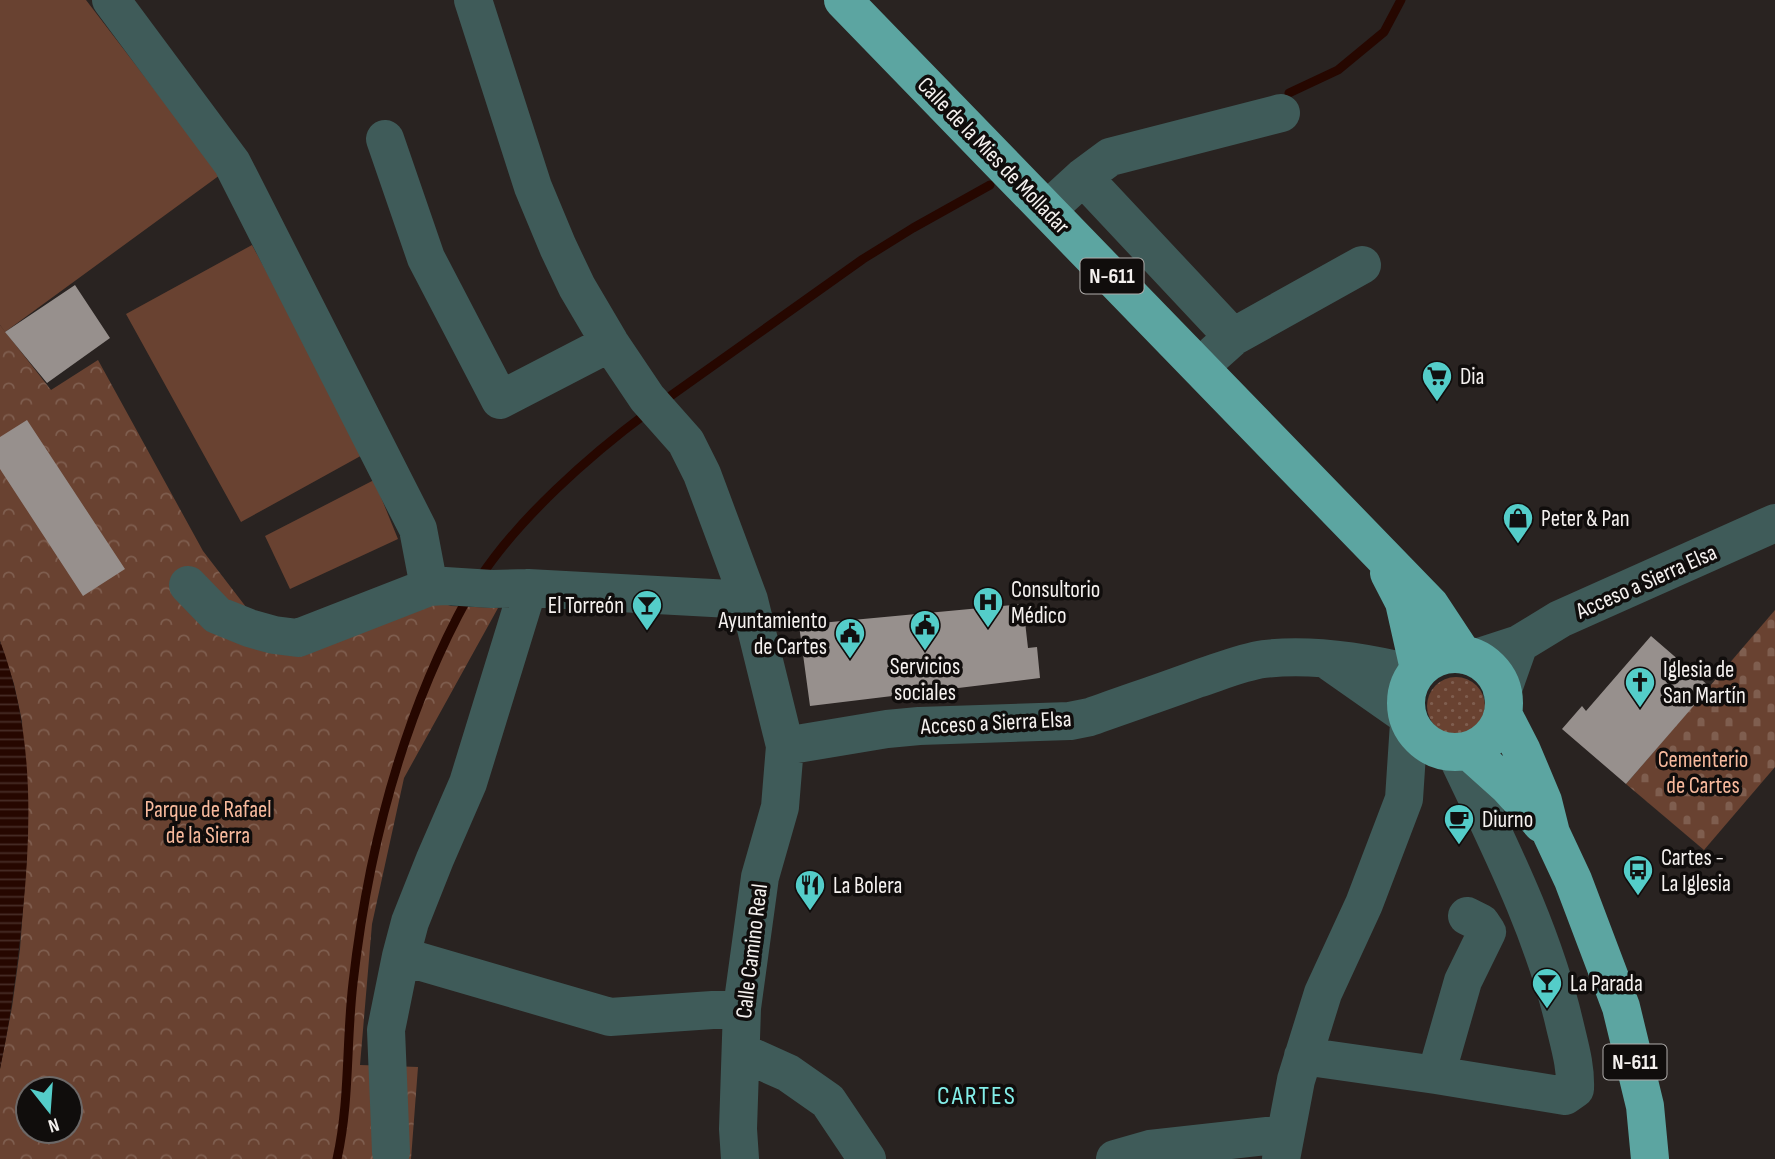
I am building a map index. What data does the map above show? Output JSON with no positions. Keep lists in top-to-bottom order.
{
  "streets": {
    "highway": ["Calle de la Mies de Molladar", "N-611"],
    "street": ["Acceso a Sierra Elsa", "Calle Camino Real"]
  },
  "crossings": [
    ["Calle de la Mies de Molladar", "N-611"],
    ["Calle de la Mies de Molladar", "Acceso a Sierra Elsa"],
    ["N-611", "Acceso a Sierra Elsa"],
    ["Acceso a Sierra Elsa", "Calle Camino Real"]
  ],
  "districts": ["CARTES"],
  "parks": ["Cementerio de Cartes", "Parque de Rafael de la Sierra"],
  "places": {
    "supermarket": ["Dia"],
    "shop": ["Peter & Pan"],
    "hospital": ["Consultorio Médico"],
    "bar": ["El Torreón", "La Parada"],
    "public building": ["Servicios sociales", "Ayuntamiento de Cartes"],
    "church": ["Iglesia de San Martín"],
    "cafe": ["Diurno"],
    "bus stop": ["Cartes - La Iglesia"],
    "restaurant": ["La Bolera"]
  },
  "north": "bottom"
}
